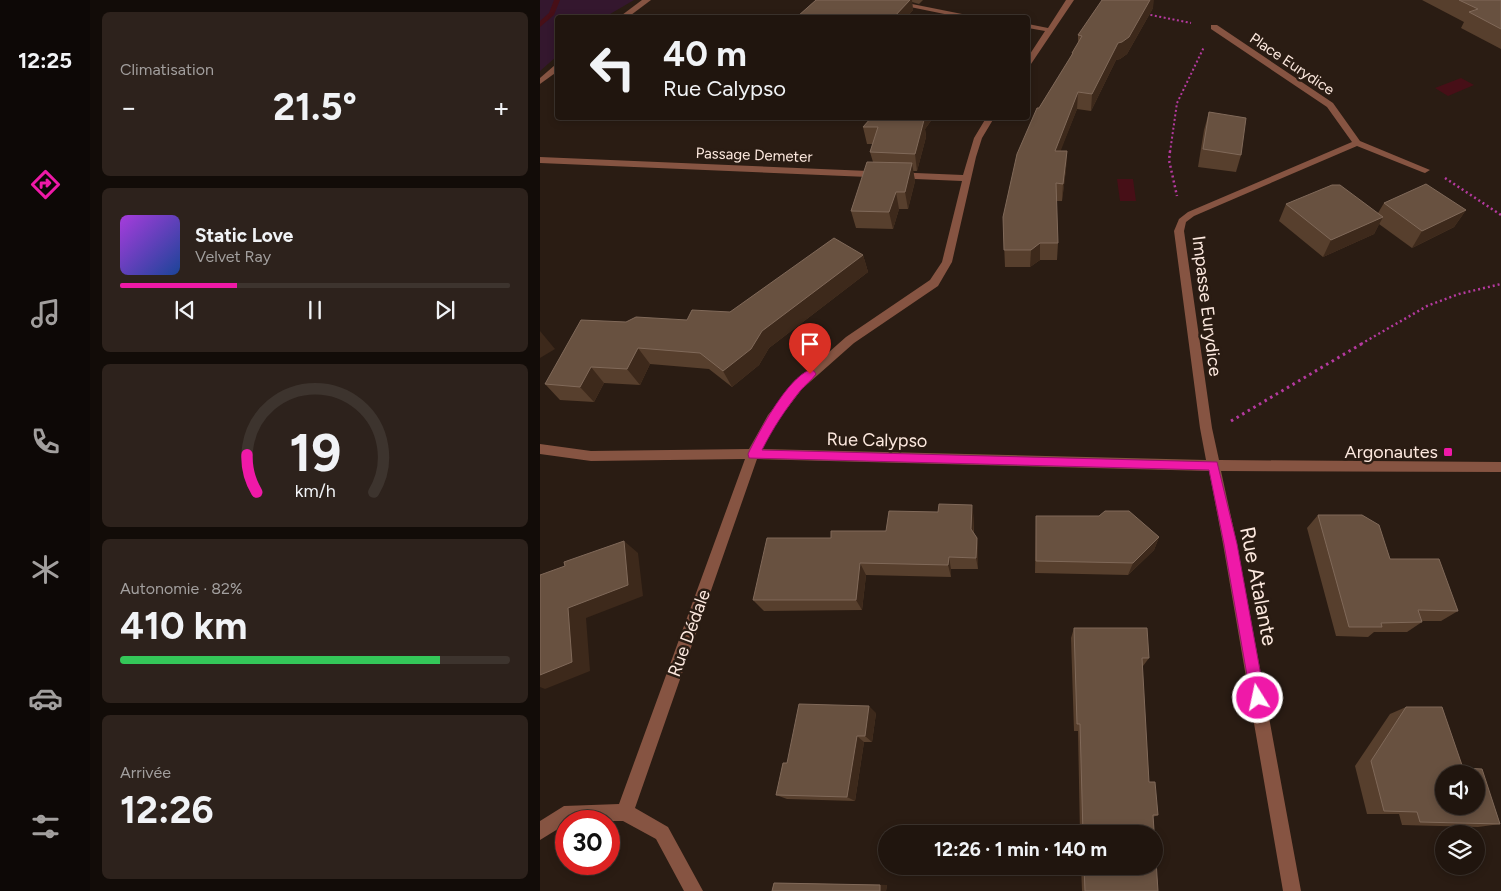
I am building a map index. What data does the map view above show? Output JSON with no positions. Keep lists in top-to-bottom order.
{
  "streets": {
    "street": [
      "Place Eurydice",
      "Passage Demeter",
      "Impasse Eurydice",
      "Rue Calypso",
      "Rue Atalante",
      "Rue Dédale"
    ]
  },
  "crossings": [
    ["Place Eurydice", "Impasse Eurydice"],
    ["Passage Demeter", "Rue Dédale"],
    ["Impasse Eurydice", "Rue Calypso"],
    ["Impasse Eurydice", "Rue Atalante"],
    ["Rue Calypso", "Rue Atalante"],
    ["Rue Calypso", "Rue Dédale"]
  ],
  "places": {
    "transit": ["Argonautes"]
  },
  "page": {
    "tabs": "12:25",
    "tile": [
      "Climatisation",
      ["Autonomie · 82%", "410 km"],
      ["Arrivée", "12:26"]
    ],
    "turn": ["40 m", "Rue Calypso"],
    "heat": ["−", "21.5°", "+"],
    "song": ["Static Love", "Velvet Ray"],
    "limit": "30",
    "trip": "12:26 · 1 min · 140 m",
    "gauge": ["19", "km/h"]
  }
}
